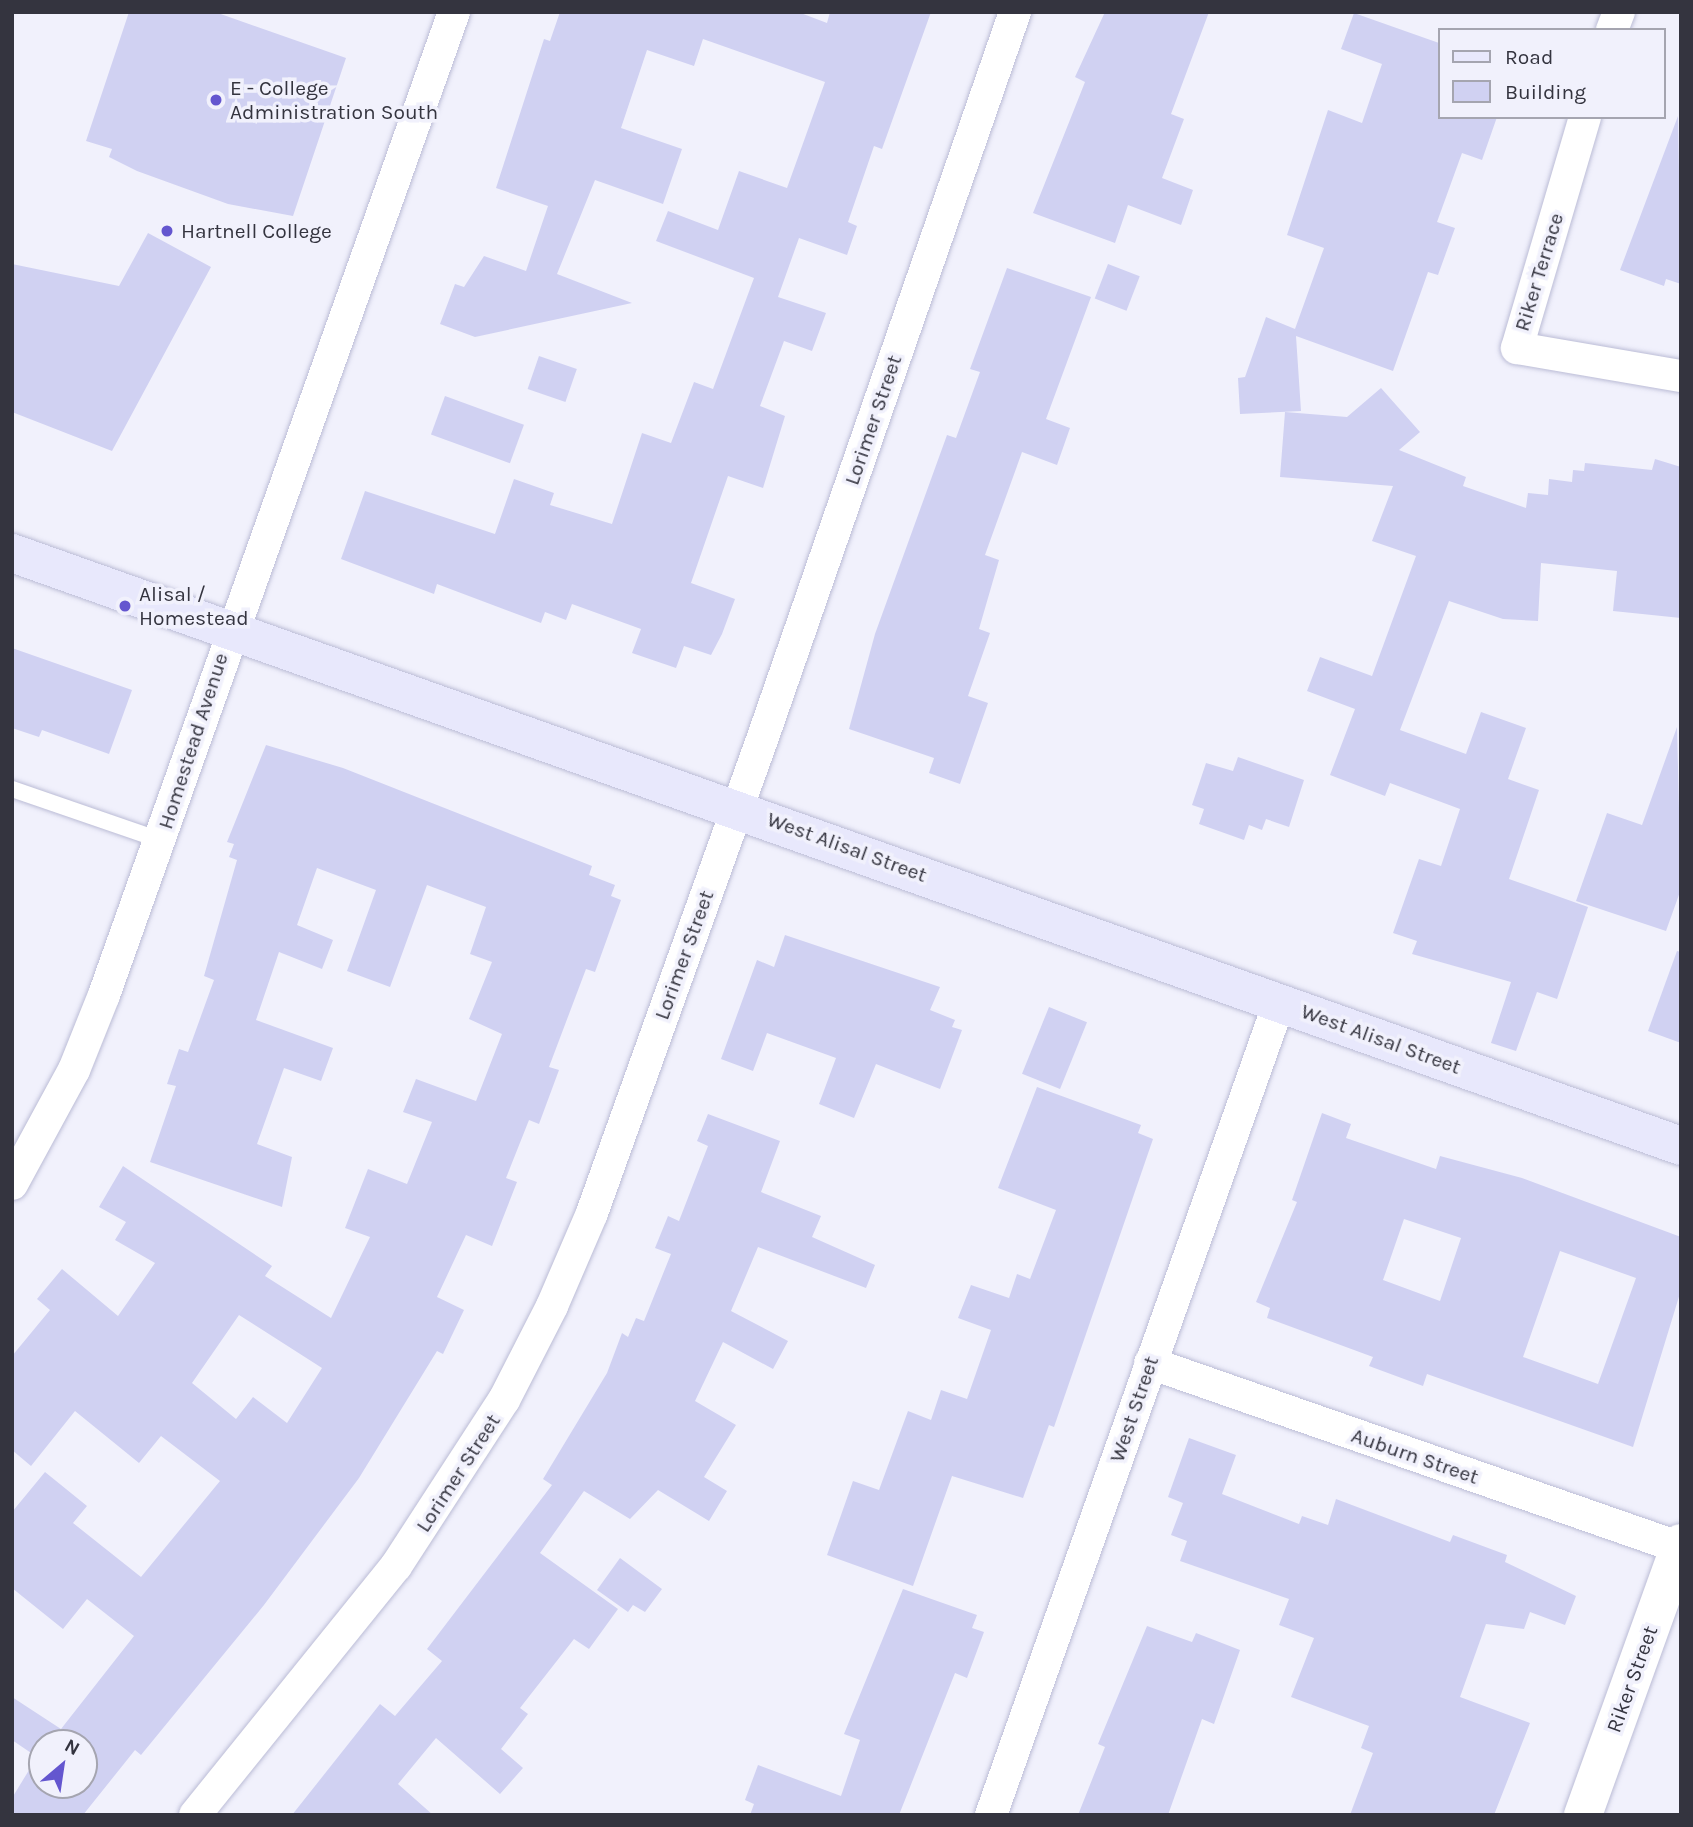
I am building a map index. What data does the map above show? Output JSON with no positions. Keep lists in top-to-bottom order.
{
  "streets": {
    "main road": ["West Alisal Street"],
    "street": [
      "Riker Terrace",
      "Lorimer Street",
      "Homestead Avenue",
      "West Street",
      "Auburn Street",
      "Riker Street"
    ]
  },
  "crossings": [
    ["Lorimer Street", "West Alisal Street"],
    ["Homestead Avenue", "West Alisal Street"],
    ["West Alisal Street", "West Street"],
    ["West Street", "Auburn Street"],
    ["Auburn Street", "Riker Street"]
  ],
  "places": ["E - College Administration South", "Hartnell College", "Alisal / Homestead"],
  "legend": ["Road", "Building"],
  "north": "top right"
}
